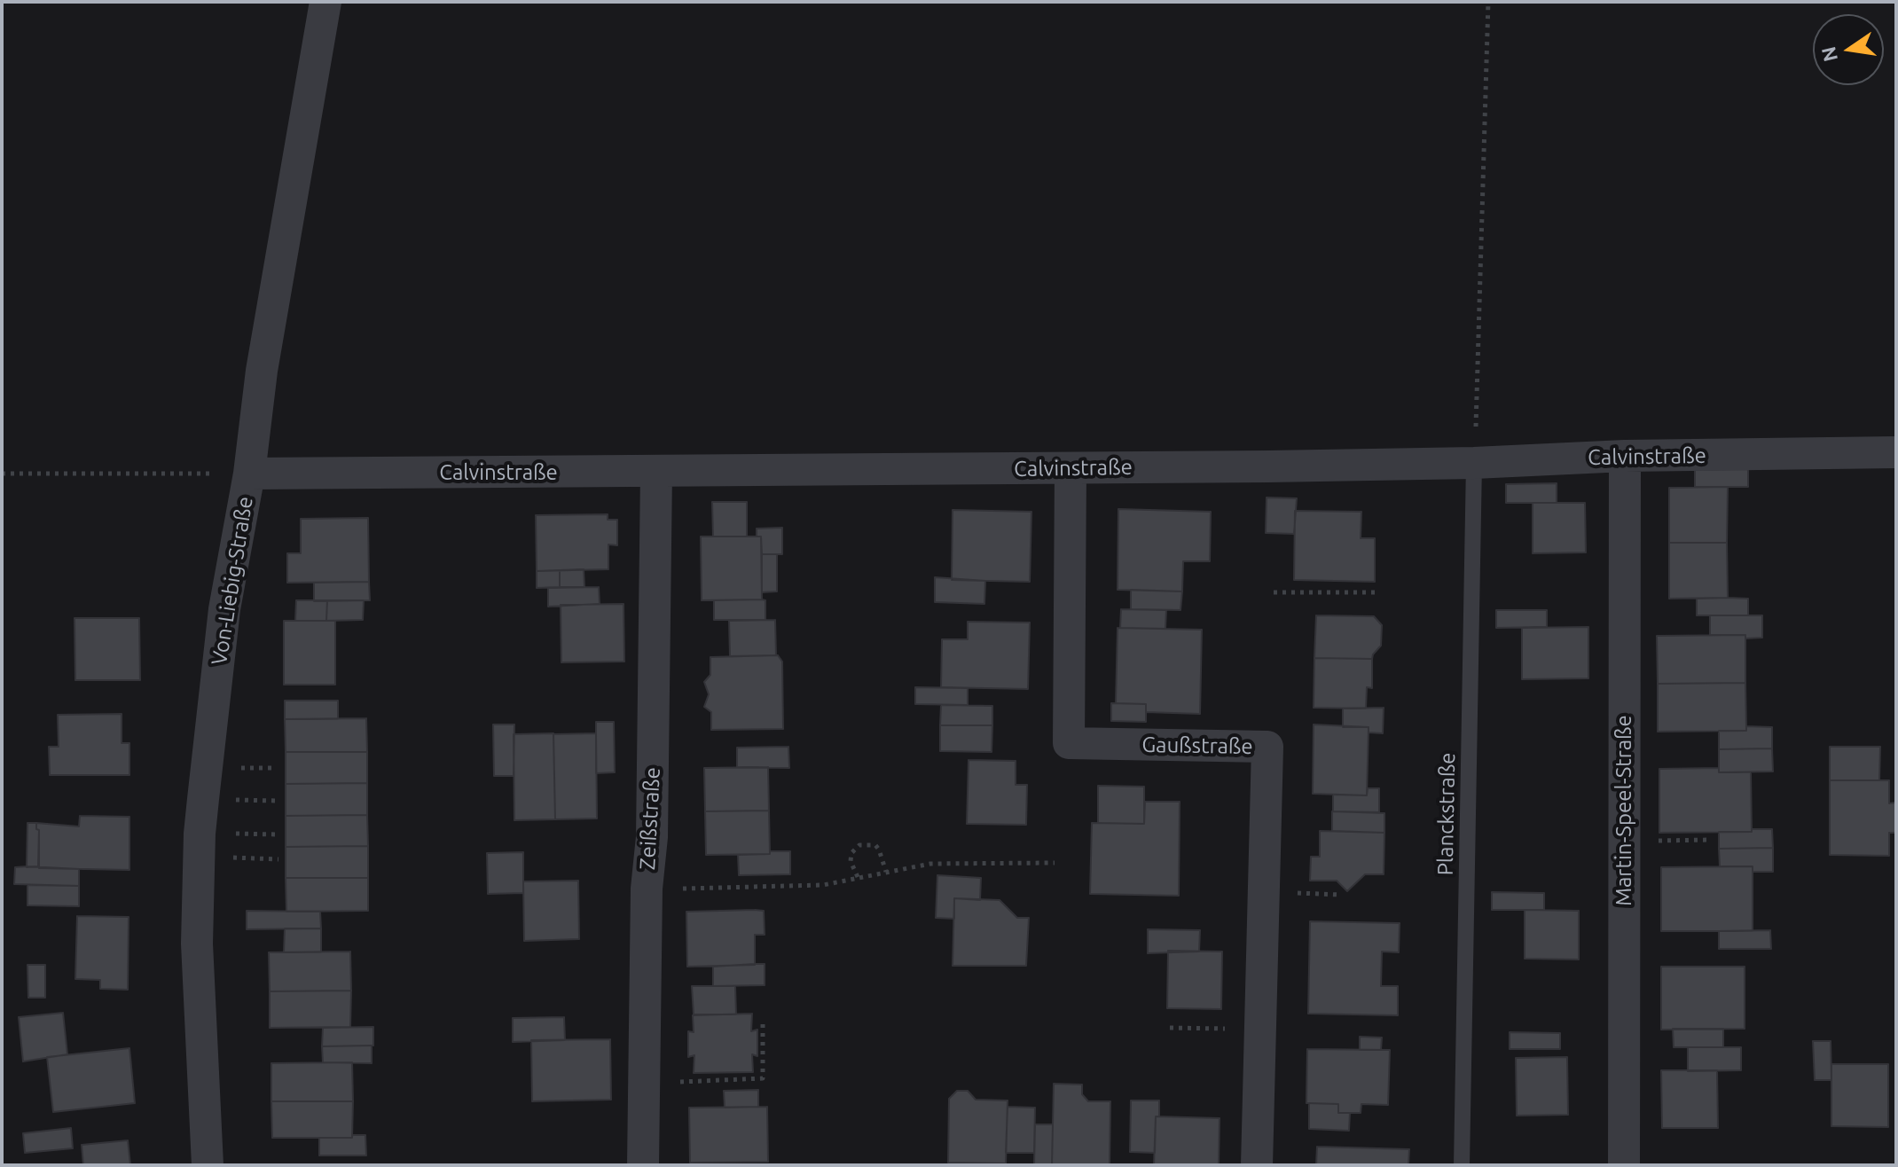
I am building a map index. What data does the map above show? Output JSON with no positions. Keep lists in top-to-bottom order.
{
  "streets": {
    "street": [
      "Calvinstraße",
      "Von-Liebig-Straße",
      "Gaußstraße",
      "Martin-Speel-Straße",
      "Zeißstraße"
    ],
    "lane": ["Planckstraße"]
  },
  "crossings": [
    ["Calvinstraße", "Von-Liebig-Straße"],
    ["Calvinstraße", "Gaußstraße"],
    ["Calvinstraße", "Martin-Speel-Straße"],
    ["Calvinstraße", "Planckstraße"],
    ["Calvinstraße", "Zeißstraße"]
  ],
  "north": "left"
}
